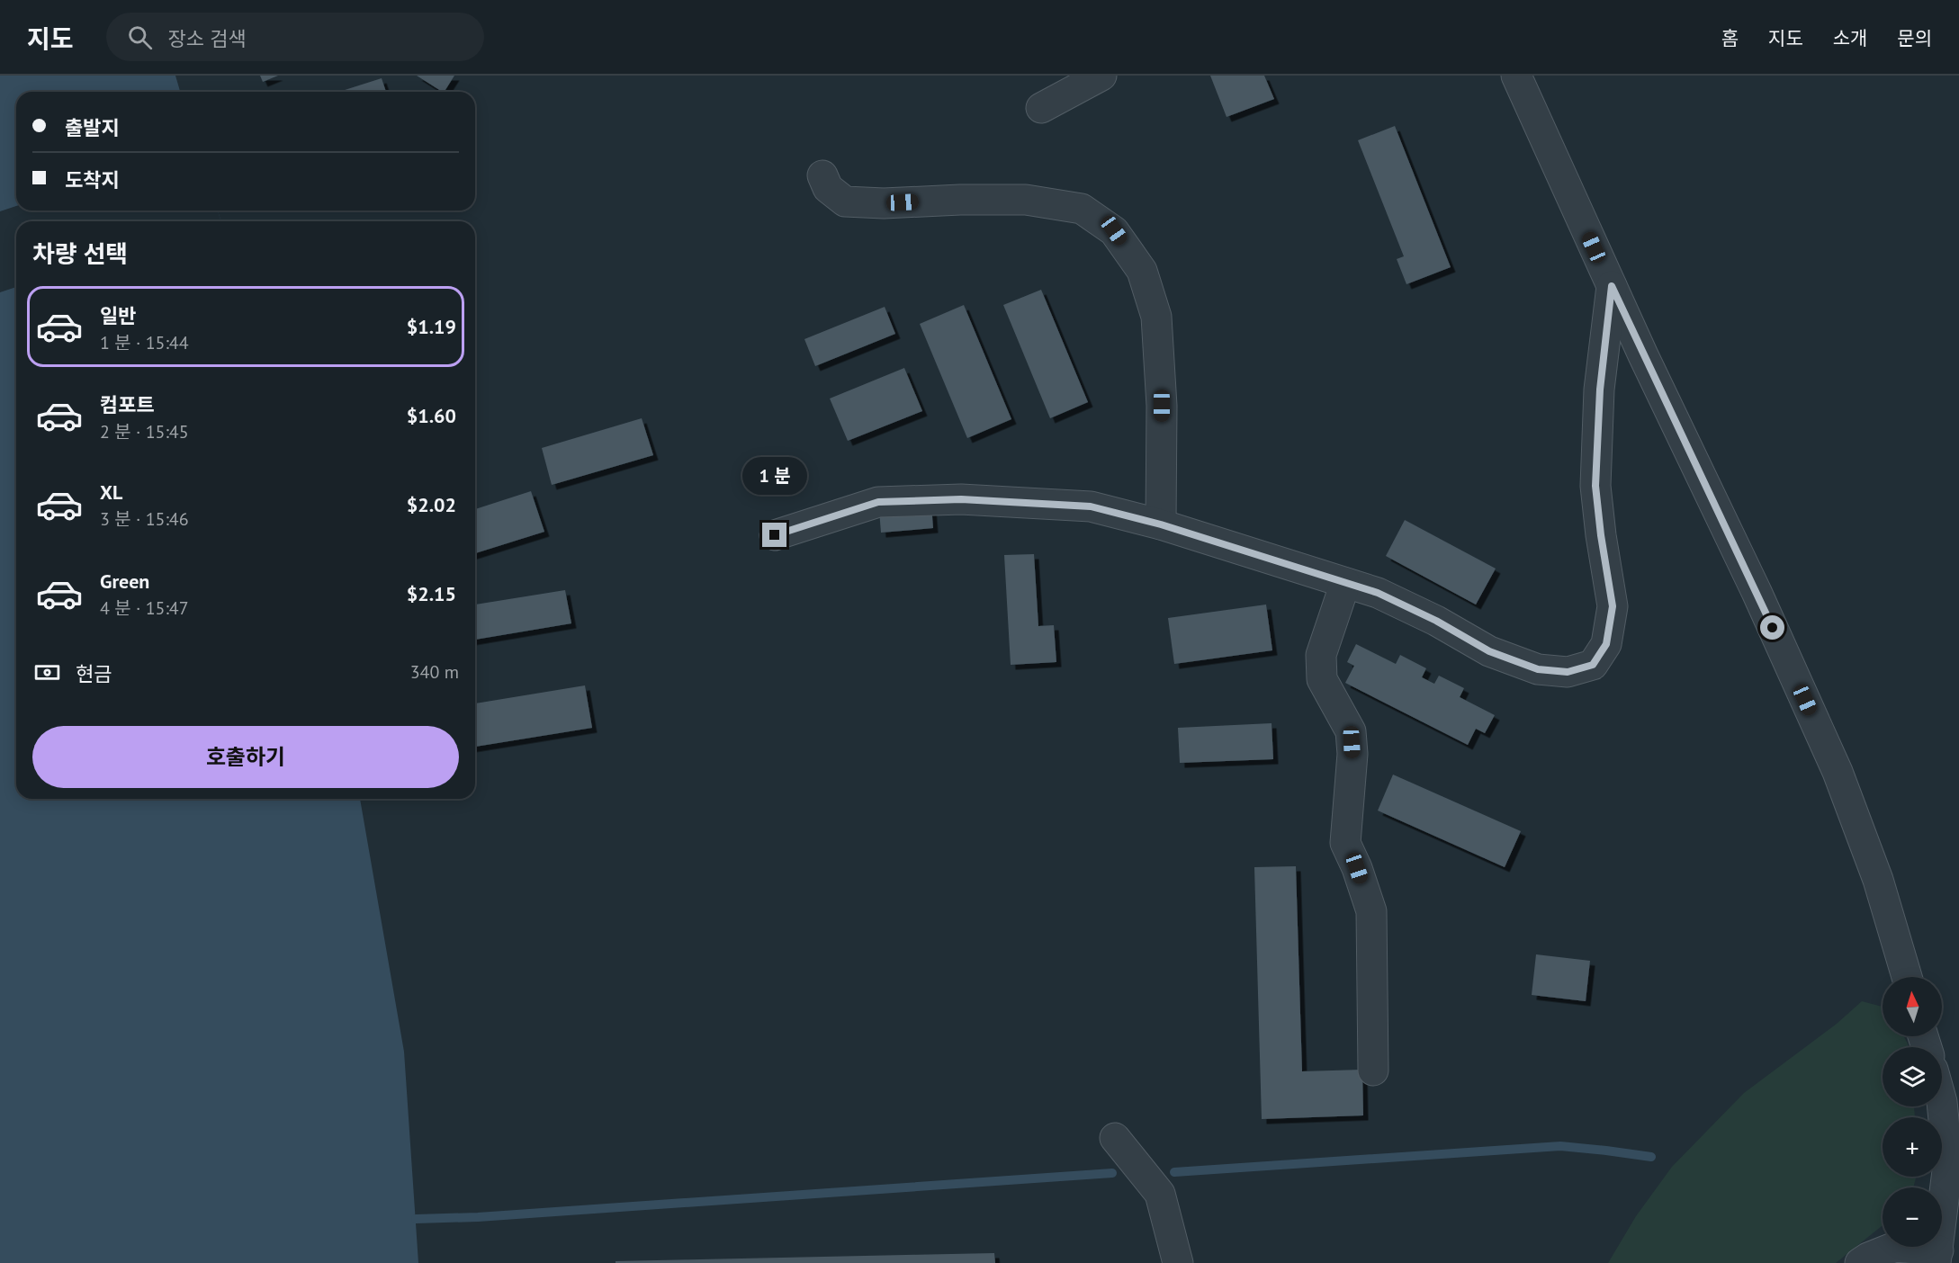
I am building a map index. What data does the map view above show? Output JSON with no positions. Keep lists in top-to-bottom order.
{
  "north": "top",
  "page": {
    "header": "지도",
    "search": "장소 검색",
    "nav": [
      "홈",
      "지도",
      "소개",
      "문의"
    ],
    "banner": ["출발지", "도착지"],
    "heading": "차량 선택",
    "list": [
      {
        "name": "일반",
        "note": "1 분 · 15:44",
        "value": "$1.19"
      },
      {
        "name": "컴포트",
        "note": "2 분 · 15:45",
        "value": "$1.60"
      },
      {
        "name": "XL",
        "note": "3 분 · 15:46",
        "value": "$2.02"
      },
      {
        "name": "Green",
        "note": "4 분 · 15:47",
        "value": "$2.15"
      }
    ],
    "bubble": "1 분",
    "pay": ["현금", "340 m"],
    "buttons": "호출하기",
    "map_buttons": ["+", "−"]
  }
}
